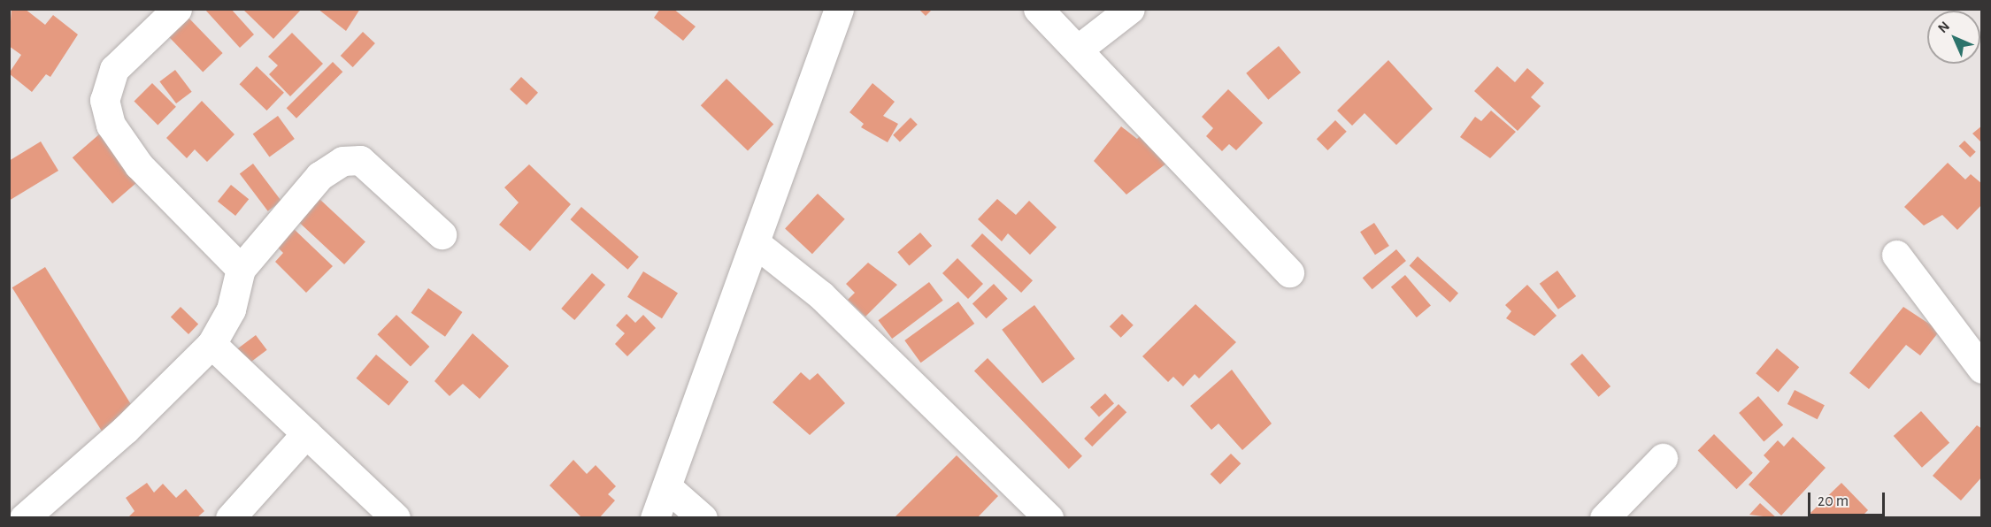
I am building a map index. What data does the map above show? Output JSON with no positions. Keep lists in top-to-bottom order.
{
  "scale_bar": "20 m",
  "north": "top left"
}
